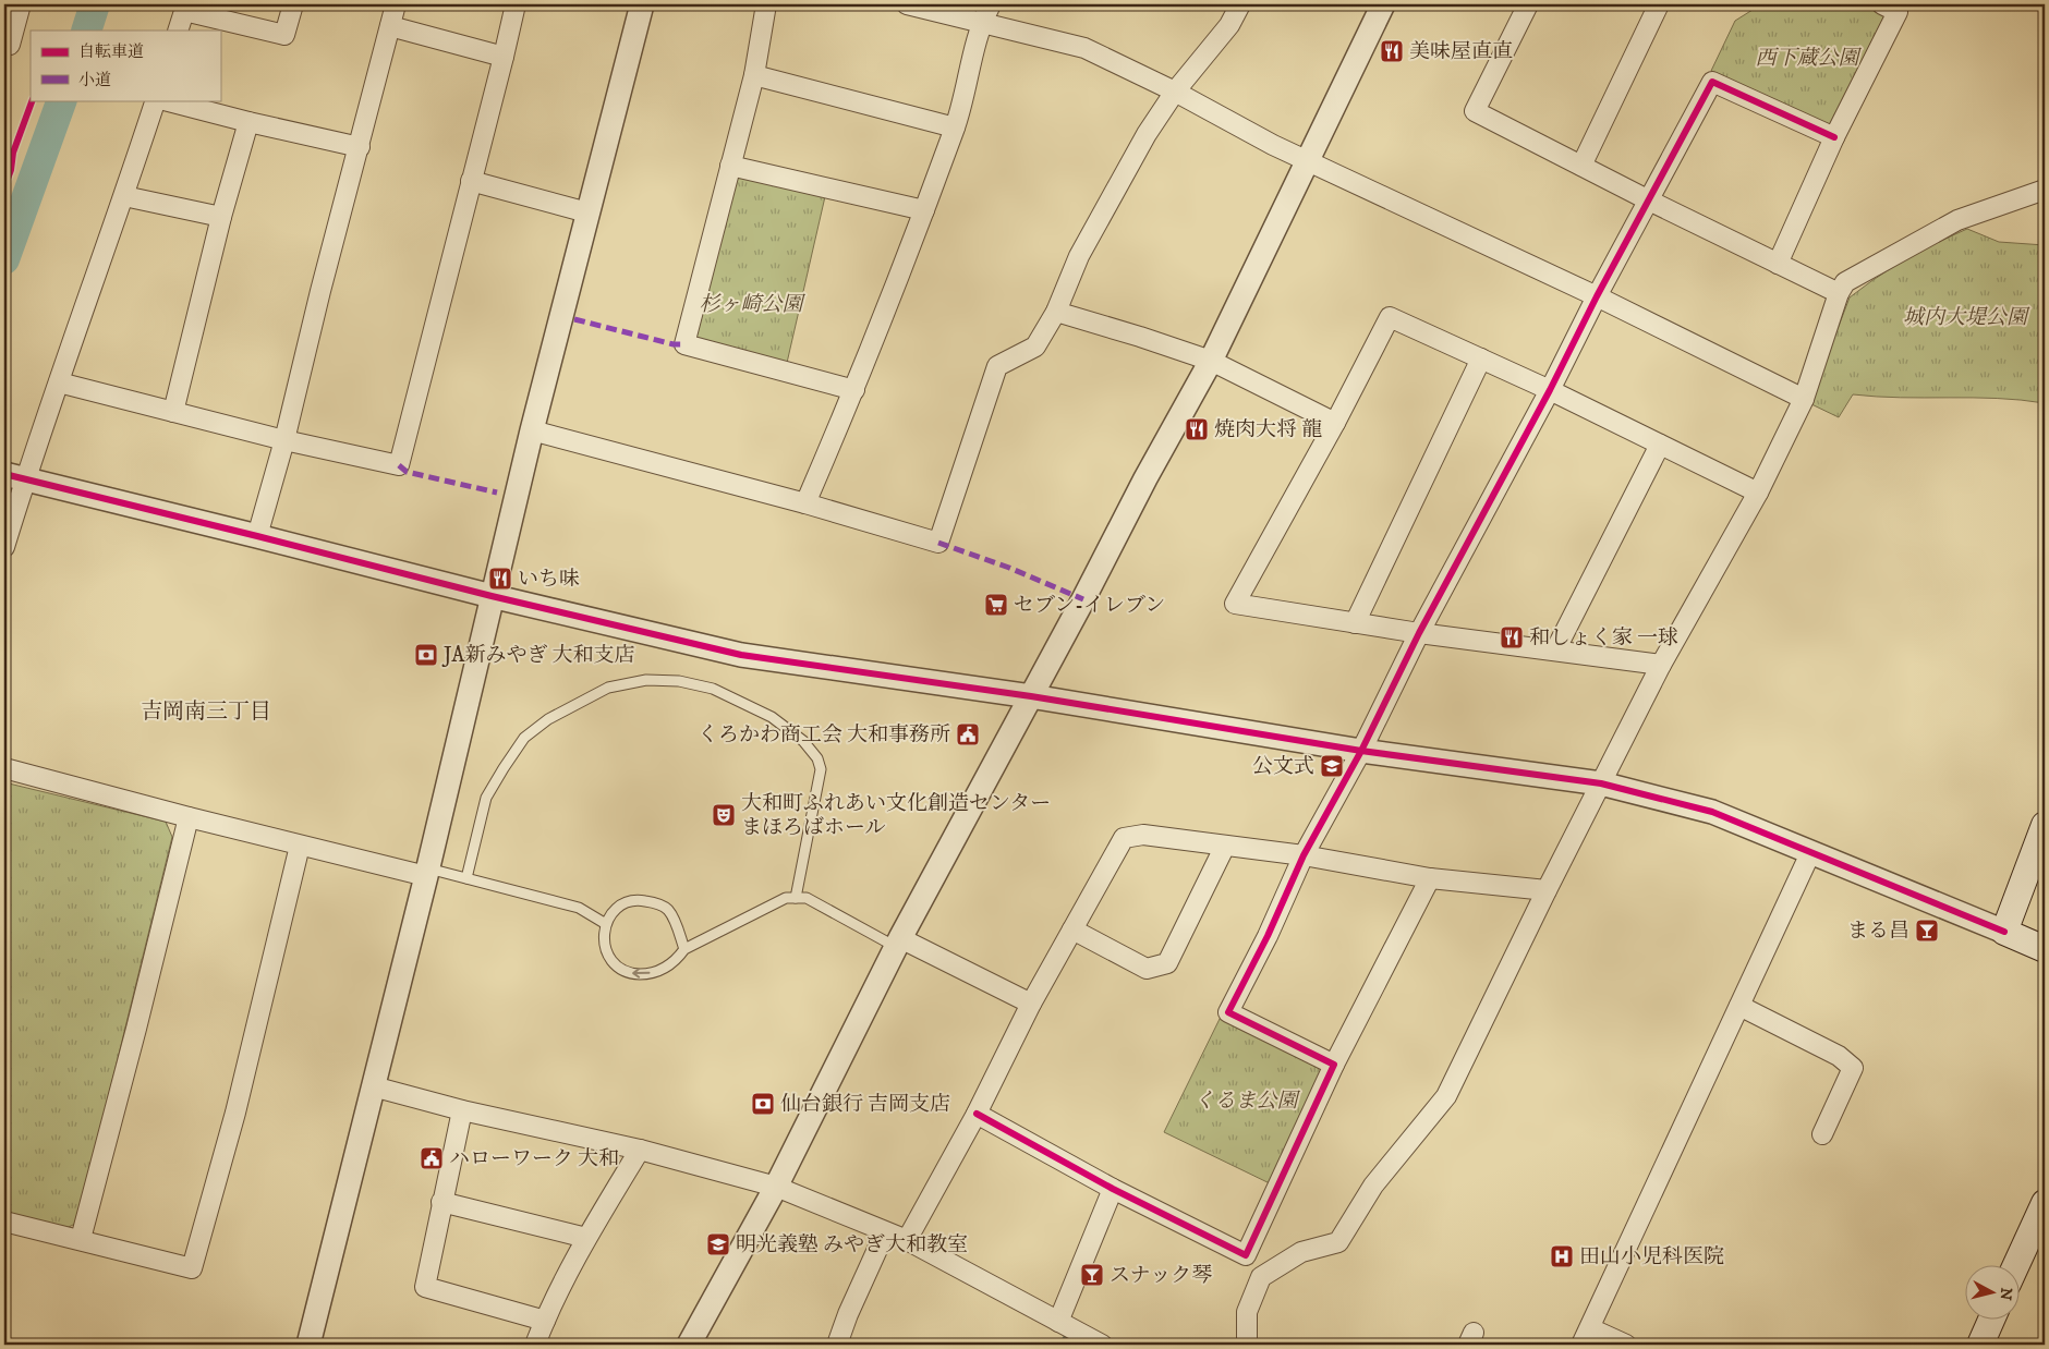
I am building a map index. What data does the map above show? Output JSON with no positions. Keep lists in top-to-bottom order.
{
  "districts": ["吉岡南三丁目"],
  "parks": [
    "西下蔵公園",
    "杉ヶ崎公園",
    "城内大堤公園",
    "くるま公園"
  ],
  "places": {
    "restaurant": [
      "美味屋直直",
      "焼肉大将 龍",
      "いち味",
      "和しょく家 一球"
    ],
    "supermarket": ["セブン-イレブン"],
    "bank": ["JA新みやぎ 大和支店", "仙台銀行 吉岡支店"],
    "public building": ["くろかわ商工会 大和事務所", "ハローワーク 大和"],
    "school or university": ["公文式", "明光義塾 みやぎ大和教室"],
    "theatre": ["大和町ふれあい文化創造センター まほろばホール"],
    "bar": ["まる昌", "スナック琴"],
    "hospital": ["田山小児科医院"]
  },
  "legend": ["自転車道", "小道"],
  "north": "right"
}
